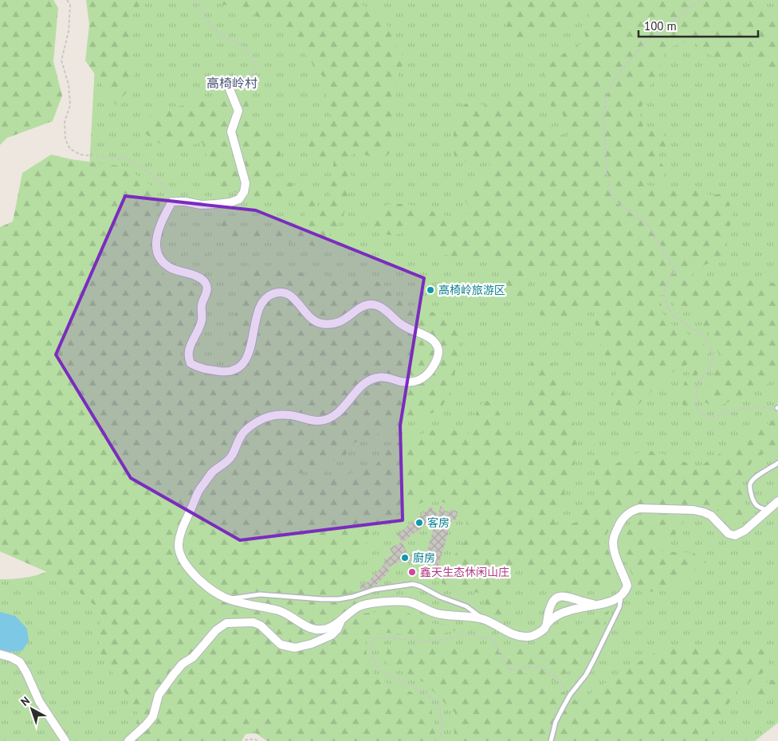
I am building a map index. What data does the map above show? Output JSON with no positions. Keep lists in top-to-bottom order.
{
  "districts": ["高椅岭村"],
  "places": [
    "高椅岭旅游区",
    "客房",
    "廚房",
    "鑫天生态休闲山庄"
  ],
  "scale_bar": "100 m",
  "north": "top left"
}
